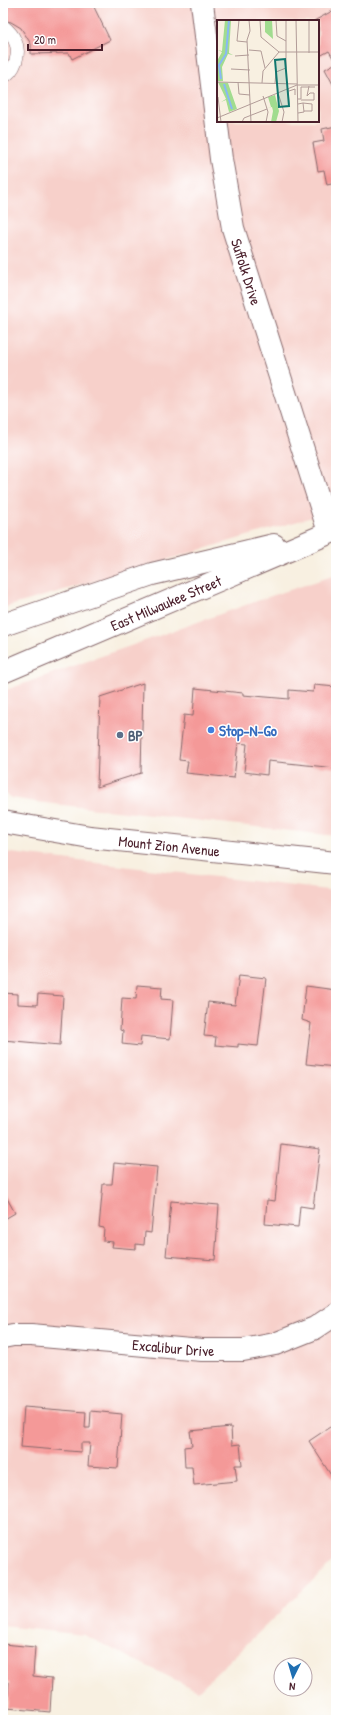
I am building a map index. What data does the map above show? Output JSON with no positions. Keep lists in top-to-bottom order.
{
  "streets": {
    "main road": [
      "Suffolk Drive",
      "East Milwaukee Street",
      "Mount Zion Avenue",
      "Excalibur Drive"
    ]
  },
  "crossings": [
    ["Suffolk Drive", "East Milwaukee Street"]
  ],
  "places": ["Stop-N-Go", "BP"],
  "scale_bar": "20 m",
  "north": "bottom"
}
